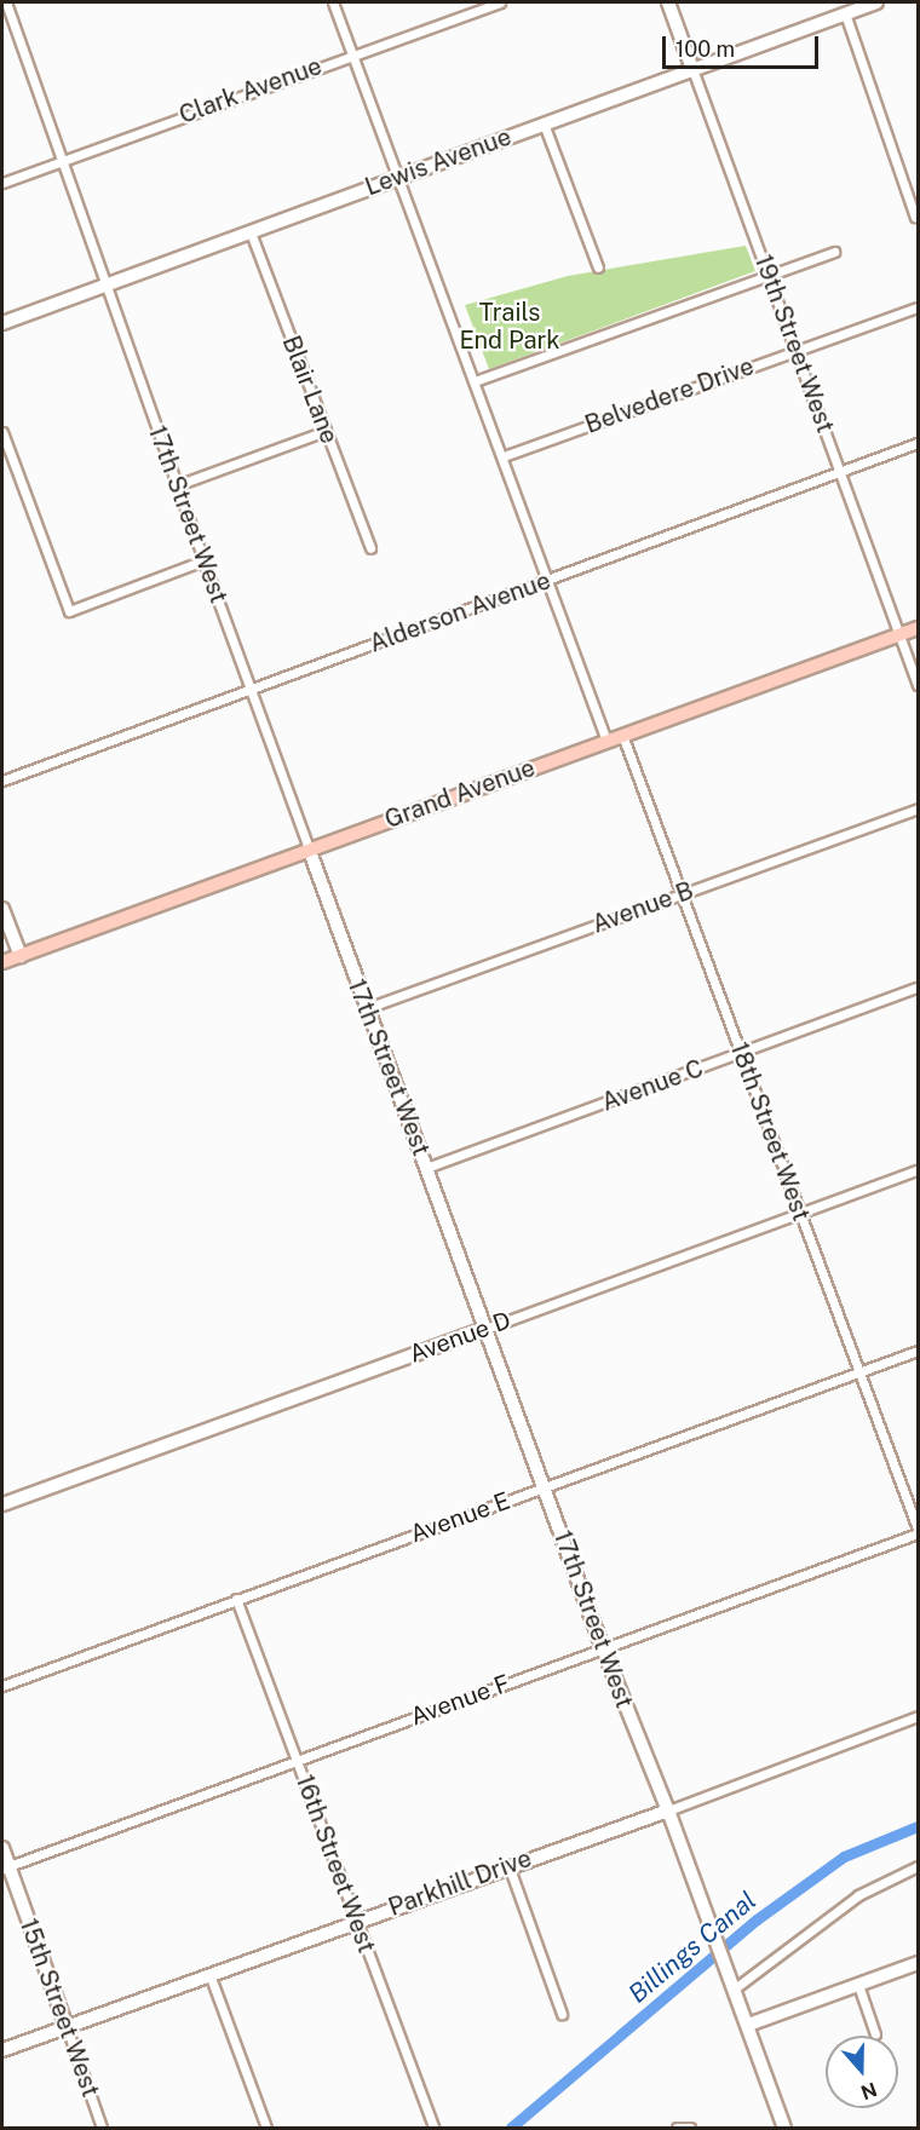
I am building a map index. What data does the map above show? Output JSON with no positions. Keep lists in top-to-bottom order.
{
  "streets": {
    "main road": ["Grand Avenue"],
    "street": [
      "Clark Avenue",
      "Lewis Avenue",
      "19th Street West",
      "Blair Lane",
      "Belvedere Drive",
      "17th Street West",
      "Alderson Avenue",
      "Avenue B",
      "Avenue C",
      "18th Street West",
      "Avenue D",
      "Avenue E",
      "Avenue F",
      "16th Street West",
      "Parkhill Drive",
      "15th Street West"
    ]
  },
  "crossings": [
    ["Clark Avenue", "17th Street West"],
    ["Lewis Avenue", "19th Street West"],
    ["Lewis Avenue", "Blair Lane"],
    ["Lewis Avenue", "17th Street West"],
    ["19th Street West", "Belvedere Drive"],
    ["19th Street West", "Alderson Avenue"],
    ["19th Street West", "Grand Avenue"],
    ["17th Street West", "Alderson Avenue"],
    ["17th Street West", "Grand Avenue"],
    ["17th Street West", "Avenue B"],
    ["17th Street West", "Avenue C"],
    ["17th Street West", "Avenue D"],
    ["17th Street West", "Avenue E"],
    ["17th Street West", "Avenue F"],
    ["17th Street West", "Parkhill Drive"],
    ["Grand Avenue", "18th Street West"],
    ["Avenue B", "18th Street West"],
    ["Avenue C", "18th Street West"],
    ["18th Street West", "Avenue D"],
    ["18th Street West", "Avenue E"],
    ["18th Street West", "Avenue F"],
    ["Avenue E", "16th Street West"],
    ["Avenue F", "16th Street West"],
    ["Avenue F", "15th Street West"],
    ["16th Street West", "Parkhill Drive"],
    ["Parkhill Drive", "15th Street West"]
  ],
  "water": ["Billings Canal"],
  "parks": ["Trails End Park"],
  "scale_bar": "100 m",
  "north": "bottom"
}
